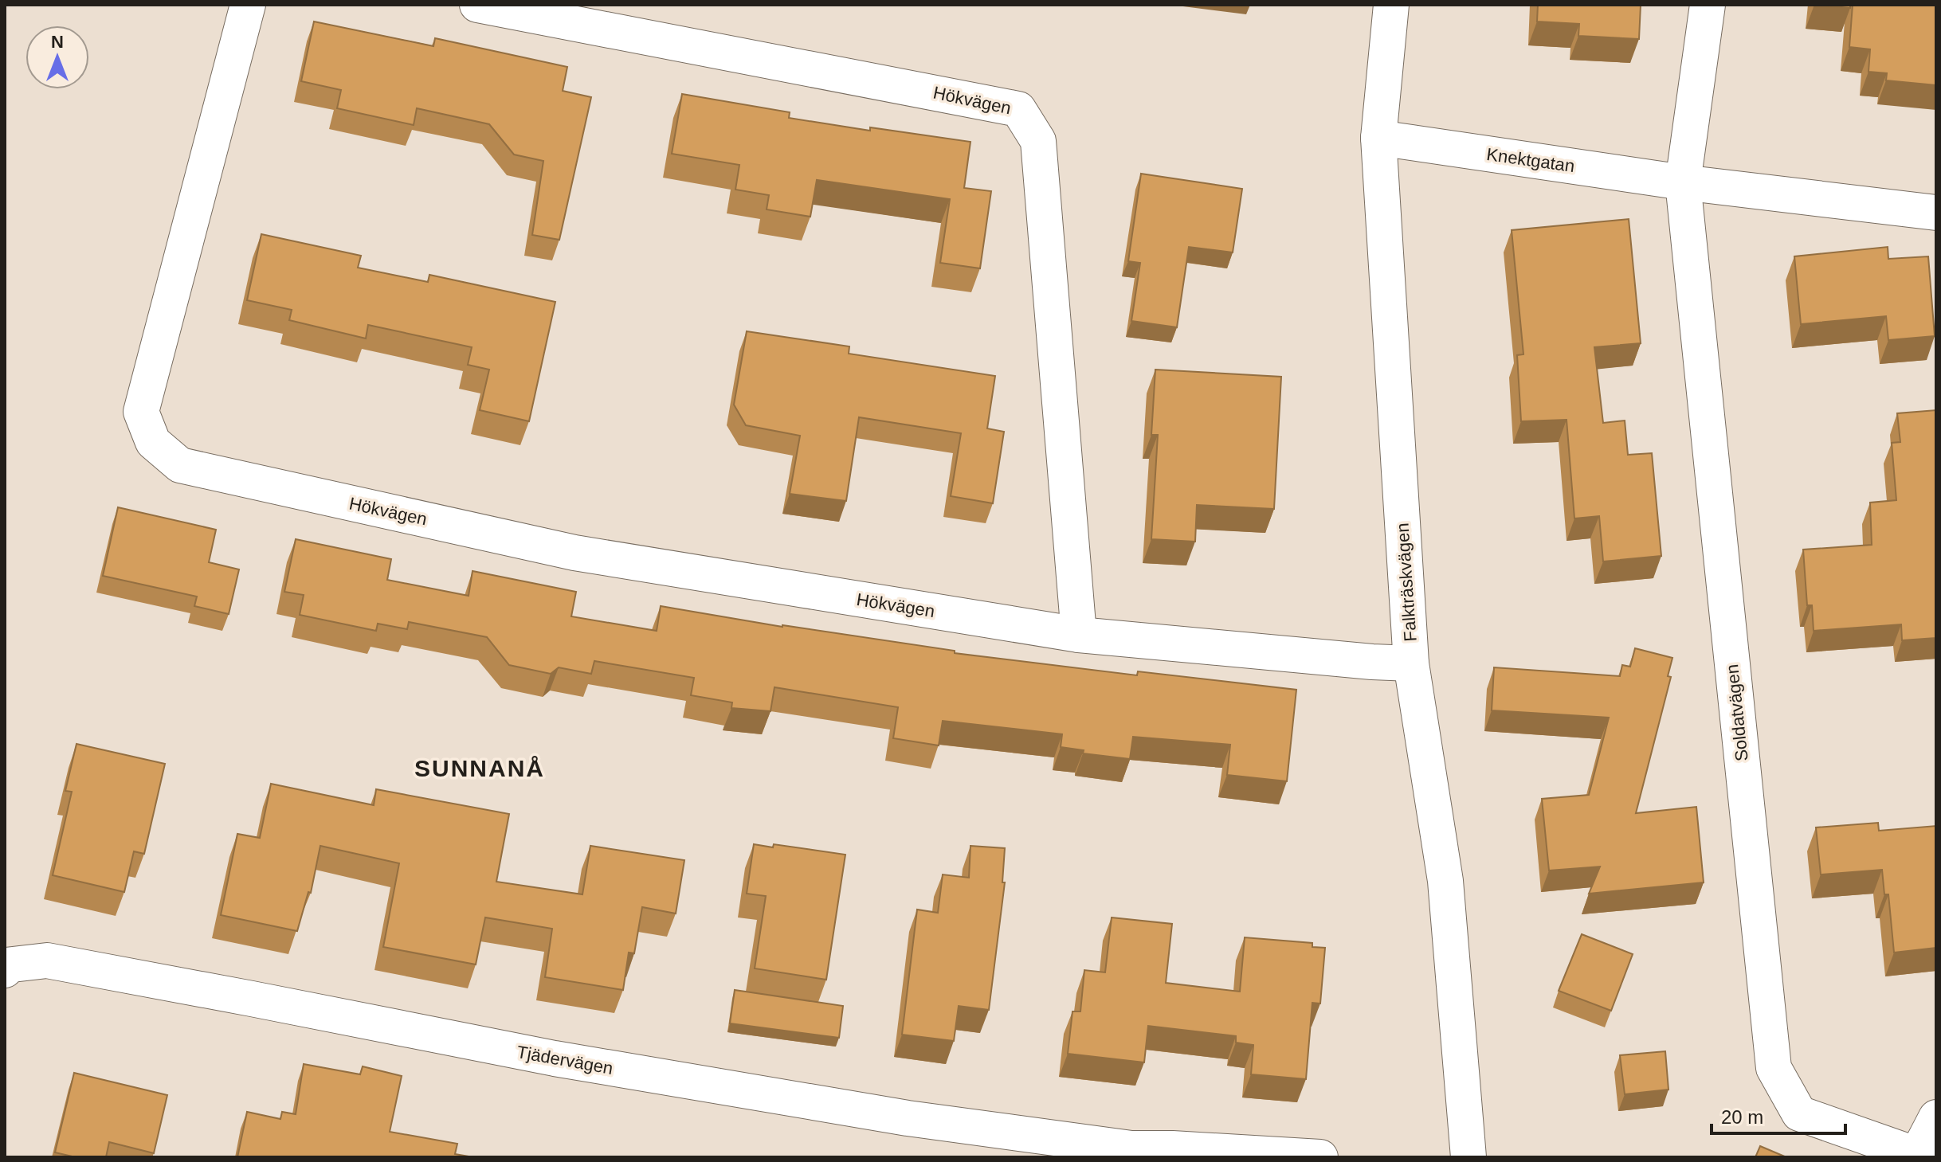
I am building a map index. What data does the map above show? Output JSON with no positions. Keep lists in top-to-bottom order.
{
  "streets": {
    "street": [
      "Hökvägen",
      "Knektgatan",
      "Falkträskvägen",
      "Soldatvägen",
      "Tjädervägen"
    ]
  },
  "crossings": [
    ["Hökvägen", "Falkträskvägen"],
    ["Knektgatan", "Falkträskvägen"],
    ["Knektgatan", "Soldatvägen"]
  ],
  "districts": ["SUNNANÅ"],
  "scale_bar": "20 m",
  "north": "top"
}
